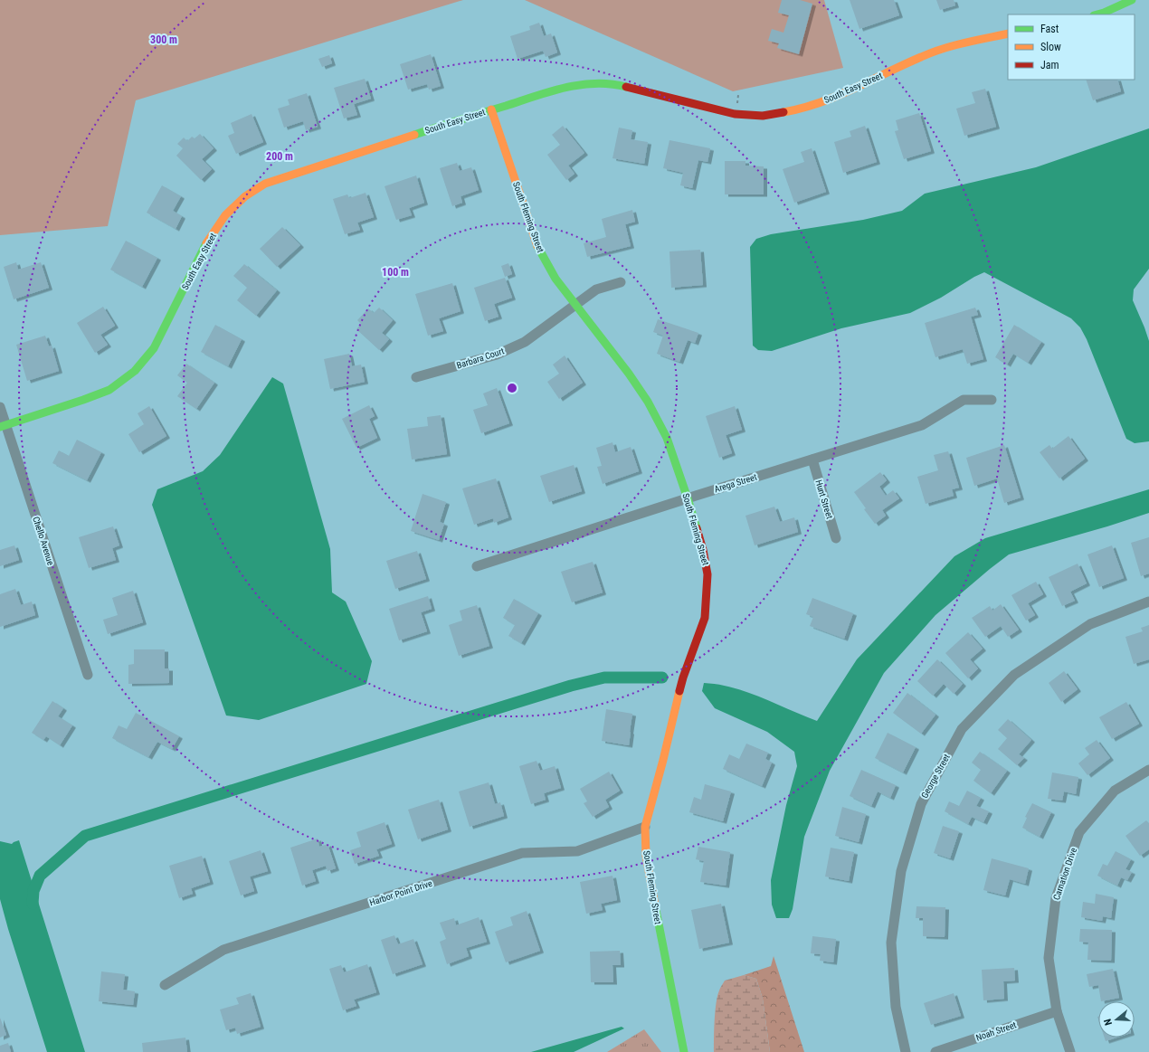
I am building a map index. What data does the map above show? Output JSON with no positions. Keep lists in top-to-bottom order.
{
  "streets": {
    "street": [
      "South Easy Street",
      "South Fleming Street",
      "Barbara Court",
      "Arega Street",
      "Hunt Street",
      "Chello Avenue",
      "George Street",
      "Carnation Drive",
      "Harbor Point Drive",
      "Noah Street"
    ]
  },
  "crossings": [
    ["South Easy Street", "South Fleming Street"],
    ["South Easy Street", "Chello Avenue"],
    ["South Fleming Street", "Barbara Court"],
    ["South Fleming Street", "Arega Street"],
    ["South Fleming Street", "Harbor Point Drive"],
    ["Arega Street", "Hunt Street"],
    ["Carnation Drive", "Noah Street"]
  ],
  "legend": ["Fast", "Slow", "Jam"],
  "north": "left",
  "rings": ["300 m", "200 m", "100 m"]
}
